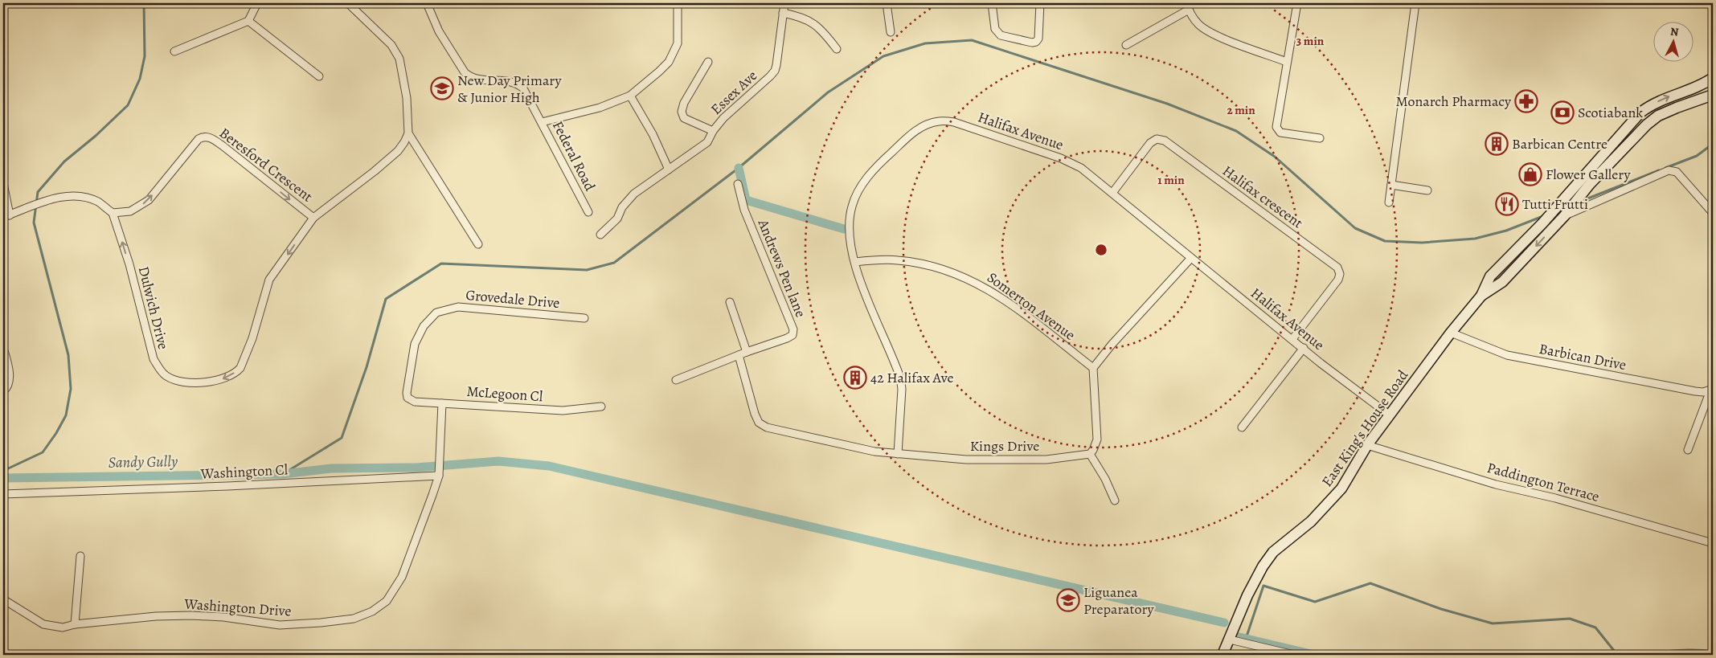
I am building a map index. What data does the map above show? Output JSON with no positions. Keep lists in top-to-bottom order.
{
  "streets": {
    "main road": ["East King's House Road"],
    "street": [
      "Essex Ave",
      "Halifax Avenue",
      "Federal Road",
      "Beresford Crescent",
      "Halifax crescent",
      "Andrews Pen lane",
      "Grovedale Drive",
      "Somerton Avenue",
      "Dulwich Drive",
      "Barbican Drive",
      "McLegoon Cl",
      "Kings Drive",
      "Washington Cl",
      "Paddington Terrace",
      "Washington Drive"
    ]
  },
  "crossings": [
    ["Halifax Avenue", "Halifax crescent"],
    ["Halifax Avenue", "Somerton Avenue"],
    ["Halifax Avenue", "East King's House Road"],
    ["Halifax Avenue", "Kings Drive"],
    ["Beresford Crescent", "Dulwich Drive"],
    ["Andrews Pen lane", "Kings Drive"],
    ["Grovedale Drive", "McLegoon Cl"],
    ["Barbican Drive", "East King's House Road"],
    ["McLegoon Cl", "Washington Drive"],
    ["East King's House Road", "Paddington Terrace"],
    ["Washington Cl", "Washington Drive"]
  ],
  "water": ["Sandy Gully"],
  "places": {
    "school or university": ["New Day Primary & Junior High", "Liguanea Preparatory"],
    "pharmacy": ["Monarch Pharmacy"],
    "bank": ["Scotiabank"],
    "building": ["Barbican Centre", "42 Halifax Ave"],
    "shop": ["Flower Gallery"],
    "restaurant": ["Tutti Frutti"]
  },
  "north": "top",
  "rings": ["3 min", "2 min", "1 min"]
}
